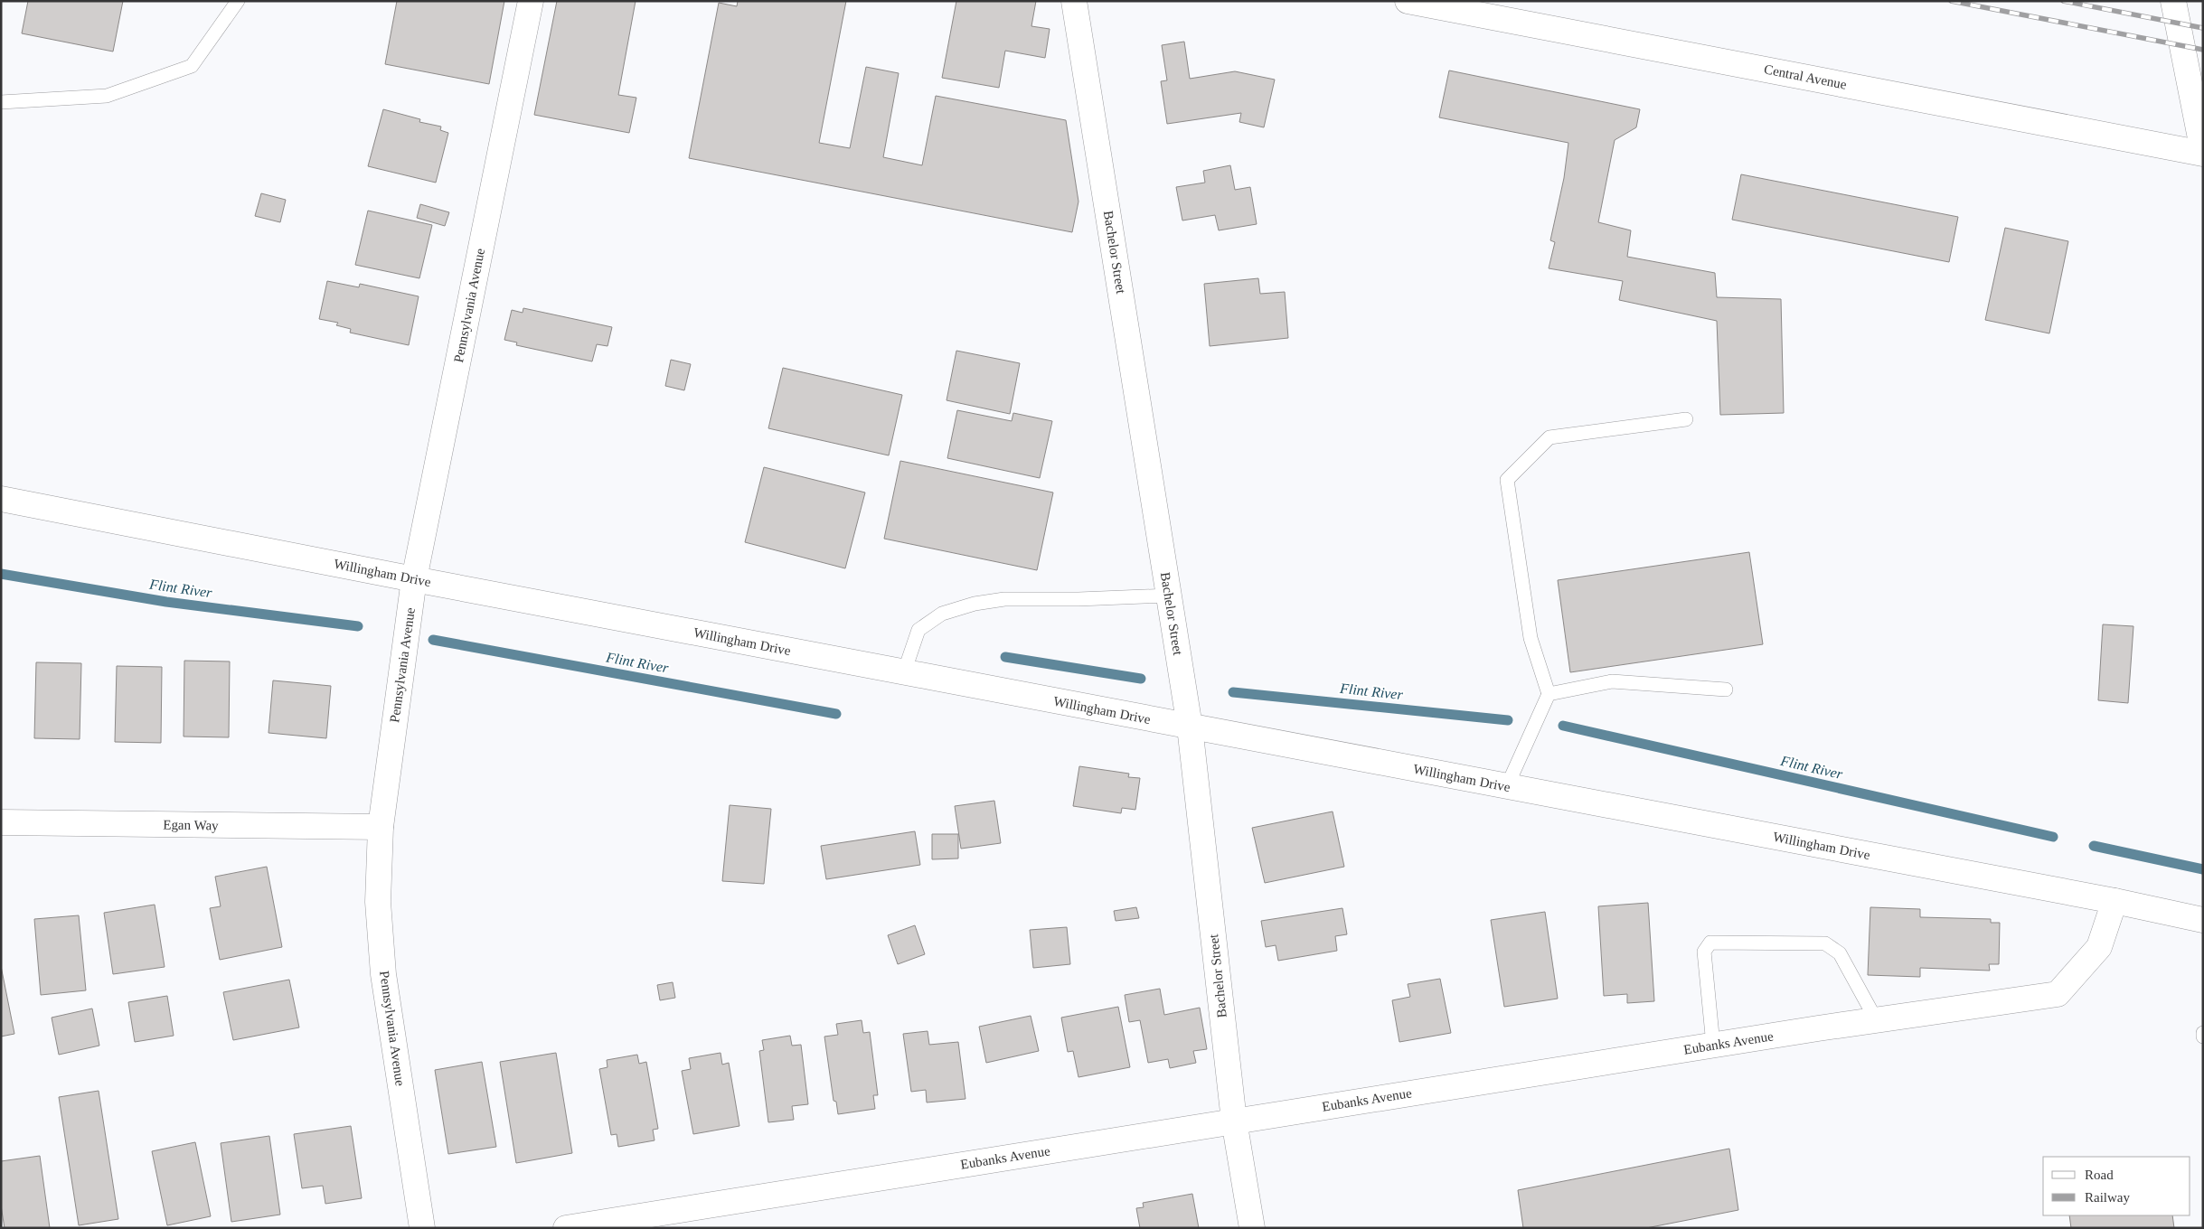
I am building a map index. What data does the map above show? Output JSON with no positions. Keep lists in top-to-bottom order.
{
  "streets": {
    "street": [
      "Central Avenue",
      "Bachelor Street",
      "Pennsylvania Avenue",
      "Willingham Drive",
      "Egan Way",
      "Eubanks Avenue"
    ]
  },
  "crossings": [
    ["Bachelor Street", "Willingham Drive"],
    ["Bachelor Street", "Eubanks Avenue"],
    ["Pennsylvania Avenue", "Willingham Drive"],
    ["Pennsylvania Avenue", "Egan Way"],
    ["Willingham Drive", "Eubanks Avenue"]
  ],
  "water": ["Flint River"],
  "legend": ["Road", "Railway"]
}
